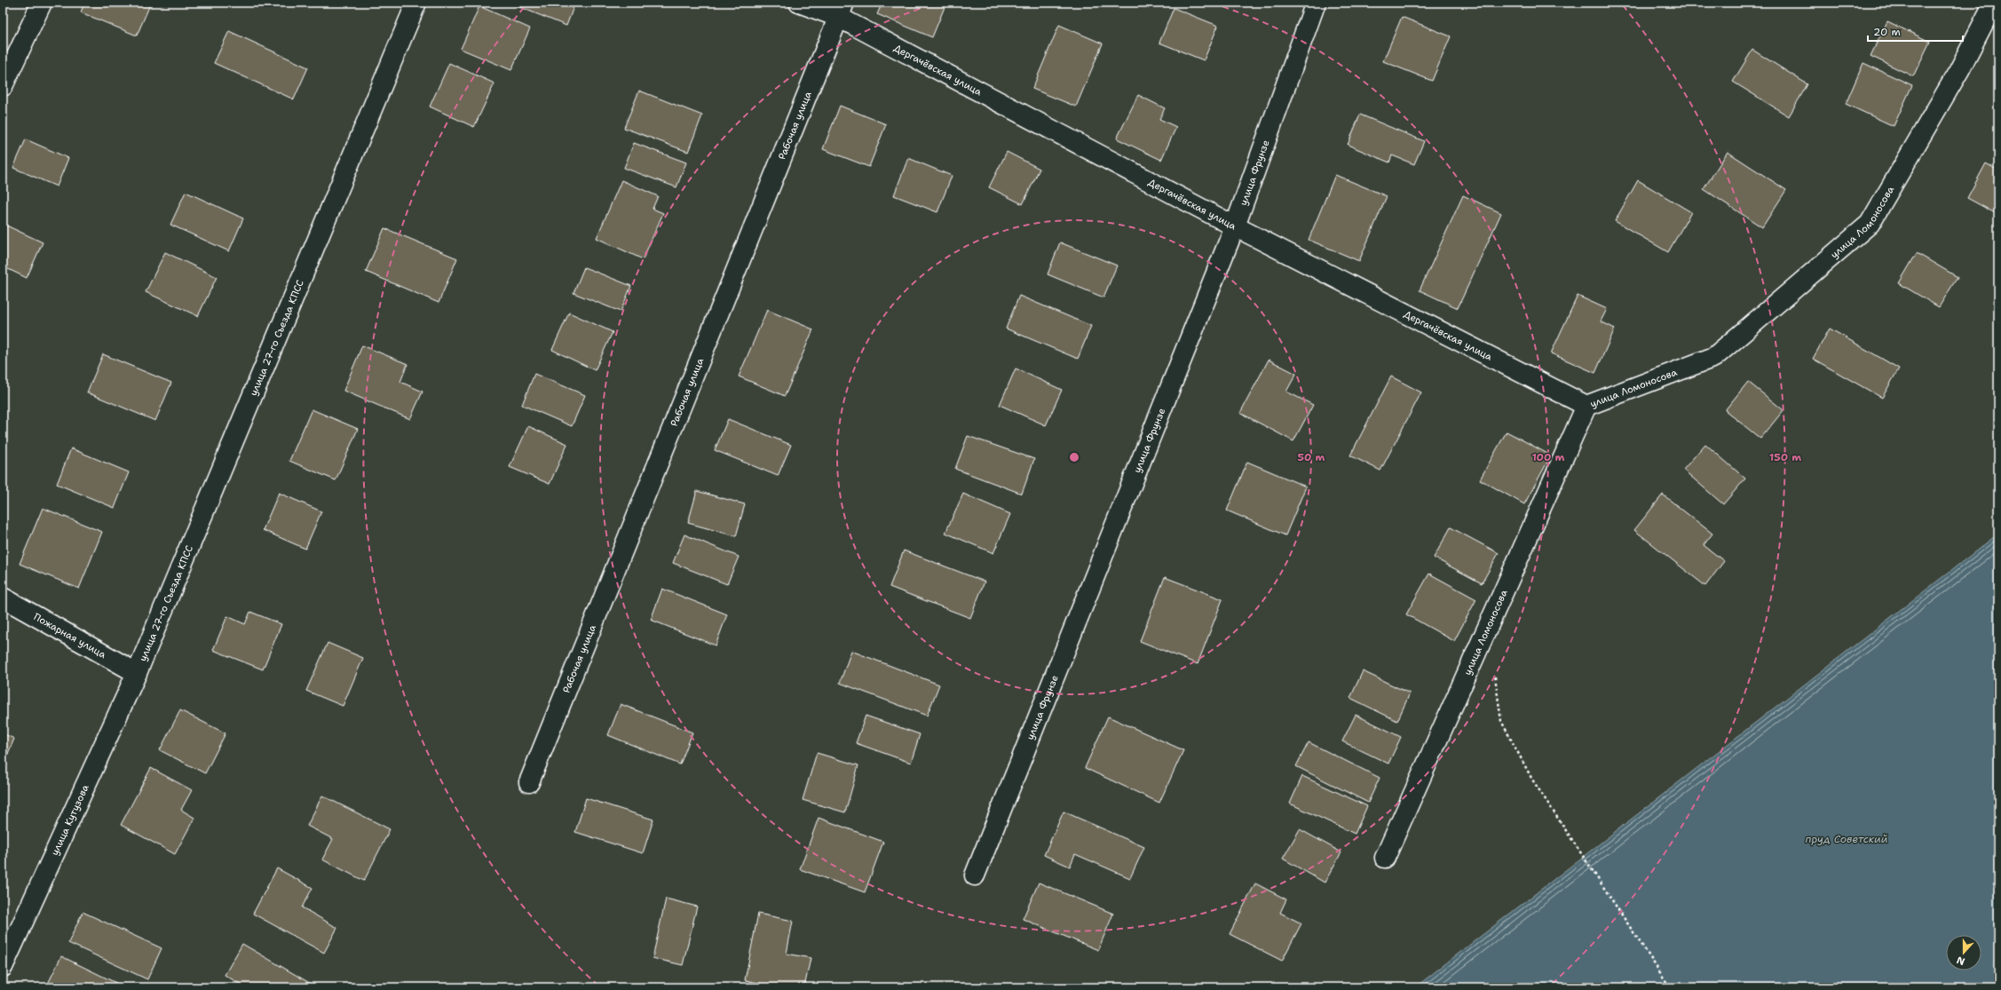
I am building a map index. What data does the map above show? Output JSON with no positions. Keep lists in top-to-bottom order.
{
  "streets": {
    "street": [
      "Дергачёвская улица",
      "Рабочая улица",
      "улица Фрунзе",
      "улица Ломоносова",
      "улица 27-го Съезда КПСС",
      "Пожарная улица",
      "улица Кутузова"
    ]
  },
  "crossings": [
    ["Дергачёвская улица", "Рабочая улица"],
    ["Дергачёвская улица", "улица Фрунзе"],
    ["Дергачёвская улица", "улица Ломоносова"],
    ["улица 27-го Съезда КПСС", "Пожарная улица"],
    ["улица 27-го Съезда КПСС", "улица Кутузова"],
    ["Пожарная улица", "улица Кутузова"]
  ],
  "water": ["пруд Советский"],
  "scale_bar": "20 m",
  "north": "bottom",
  "rings": ["50 m", "100 m", "150 m"]
}
